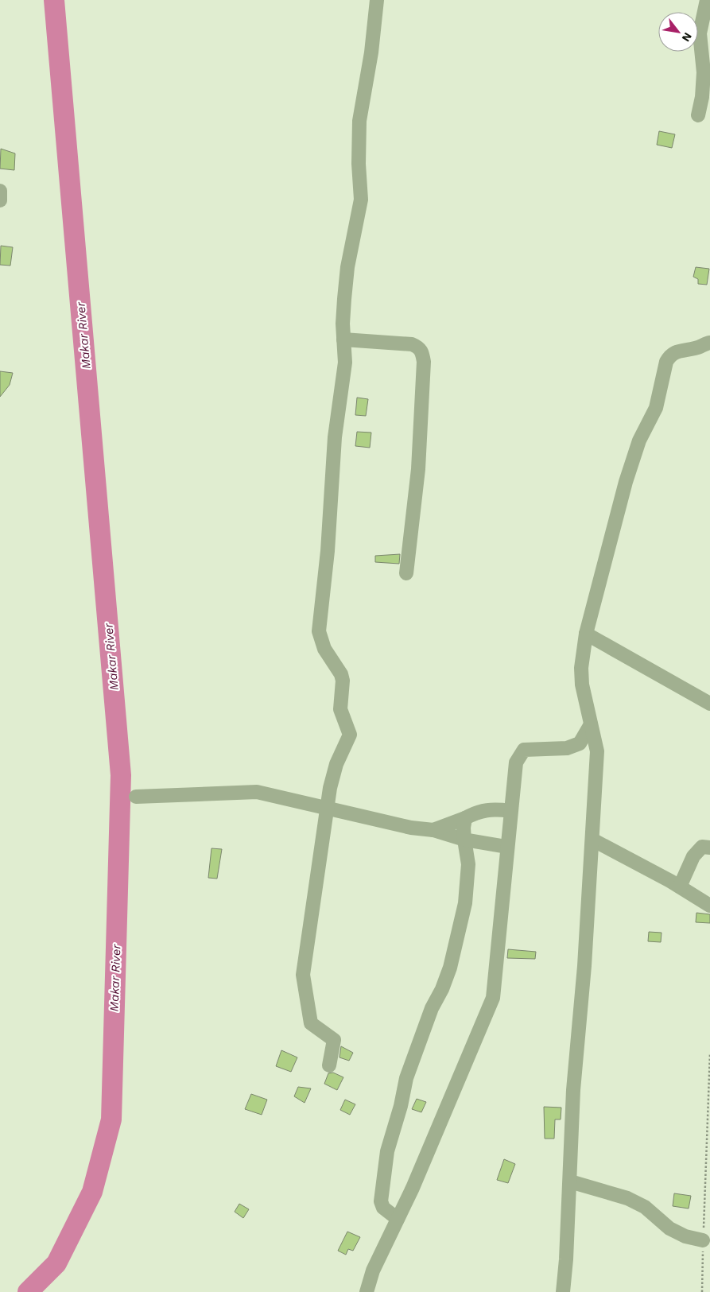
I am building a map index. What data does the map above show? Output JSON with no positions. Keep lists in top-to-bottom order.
{
  "water": ["Makar River"],
  "north": "bottom right"
}
